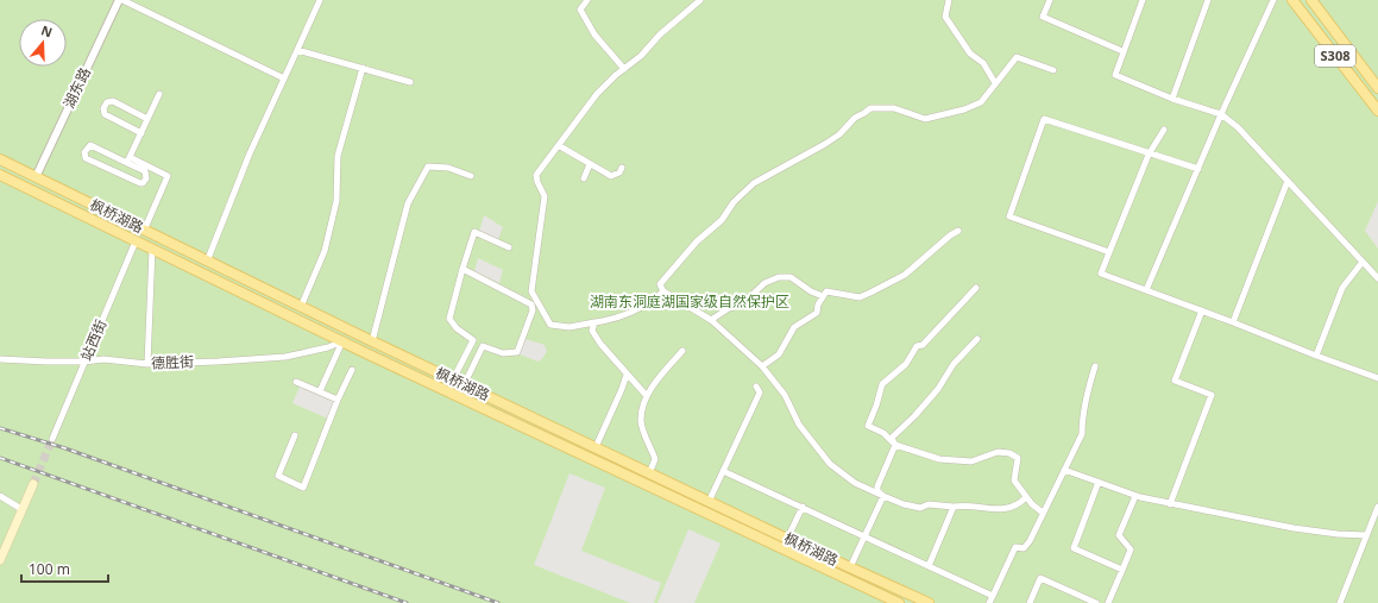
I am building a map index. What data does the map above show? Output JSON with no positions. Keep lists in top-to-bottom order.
{
  "streets": {
    "main road": ["S308", "枫桥湖路"],
    "street": ["湖东路", "站西街", "德胜街"]
  },
  "crossings": [
    ["湖东路", "枫桥湖路"],
    ["枫桥湖路", "站西街"],
    ["枫桥湖路", "德胜街"],
    ["站西街", "德胜街"]
  ],
  "parks": ["湖南东洞庭湖国家级自然保护区"],
  "scale_bar": "100 m",
  "north": "top"
}
